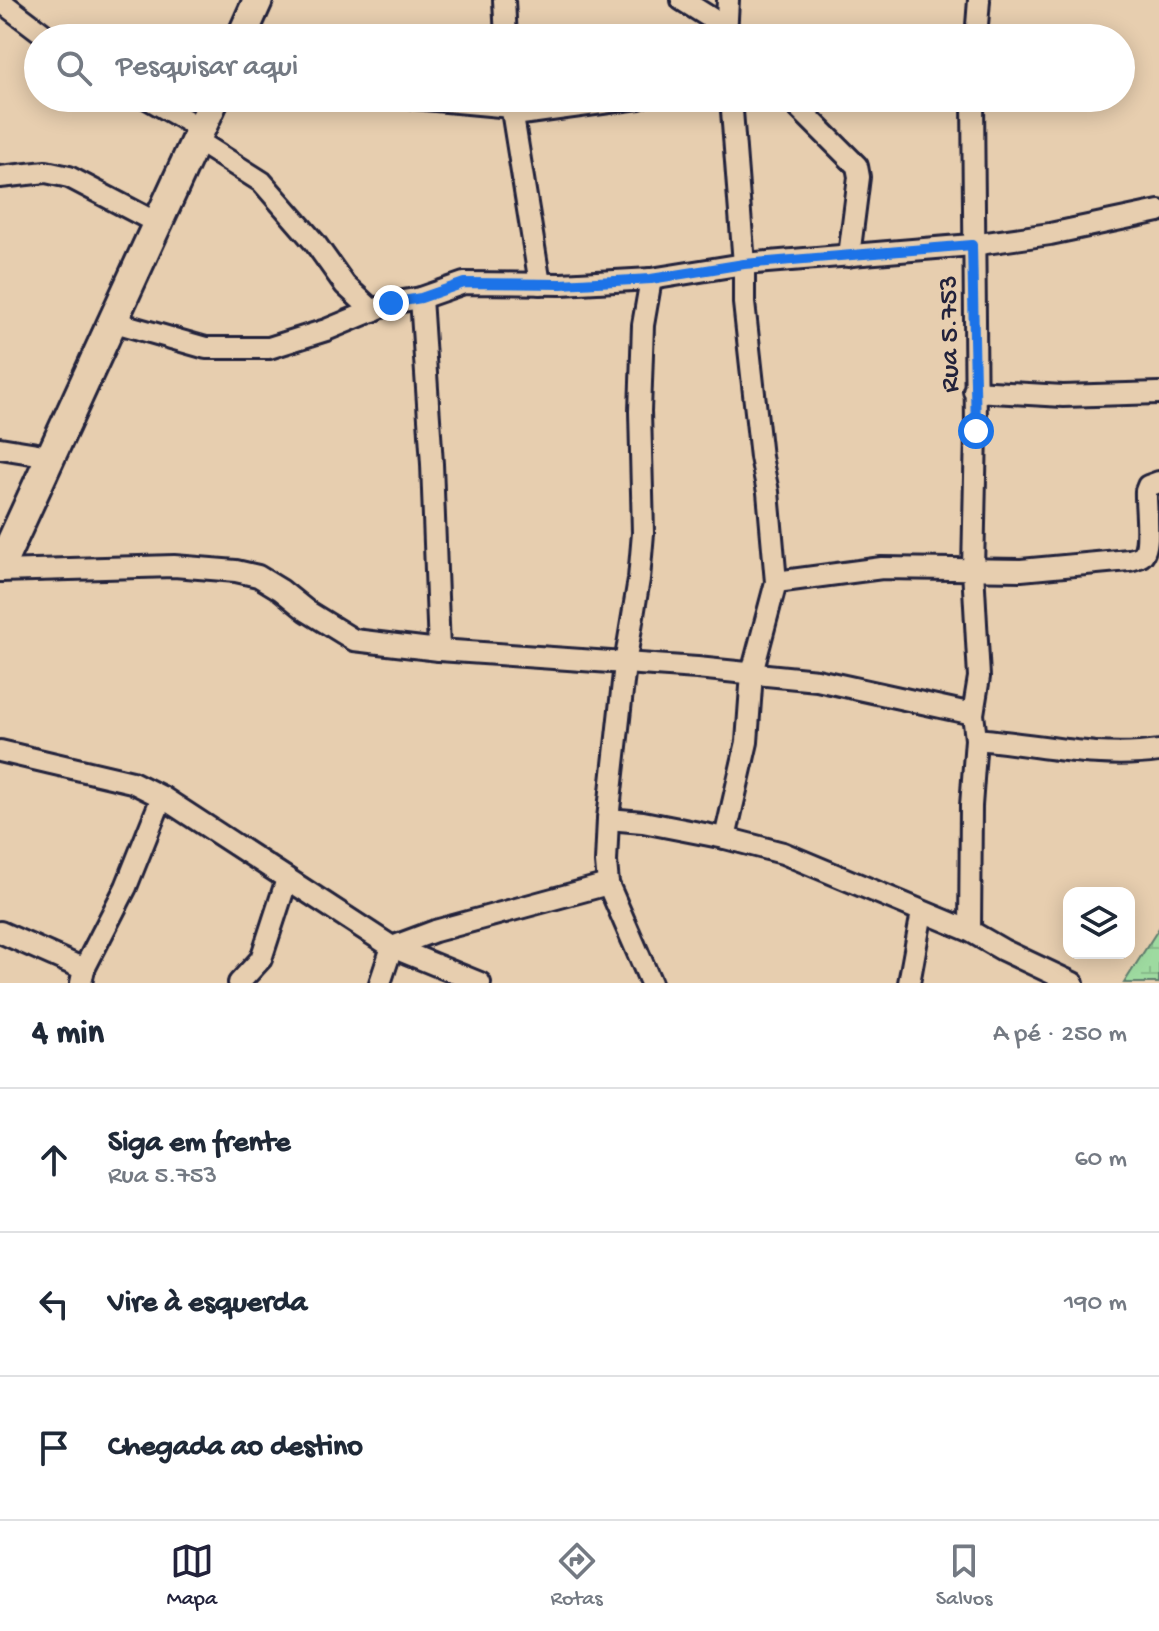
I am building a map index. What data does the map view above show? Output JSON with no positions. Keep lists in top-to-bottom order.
{
  "streets": {
    "street": ["Rua 5.753"]
  },
  "page": {
    "search": "Pesquisar aqui",
    "heading": ["4 min", "A pé · 250 m"],
    "list": [
      ["Siga em frente", "Rua 5.753", "60 m"],
      ["Vire à esquerda", "190 m"],
      "Chegada ao destino"
    ],
    "nav": ["Mapa", "Rotas", "Salvos"]
  }
}
